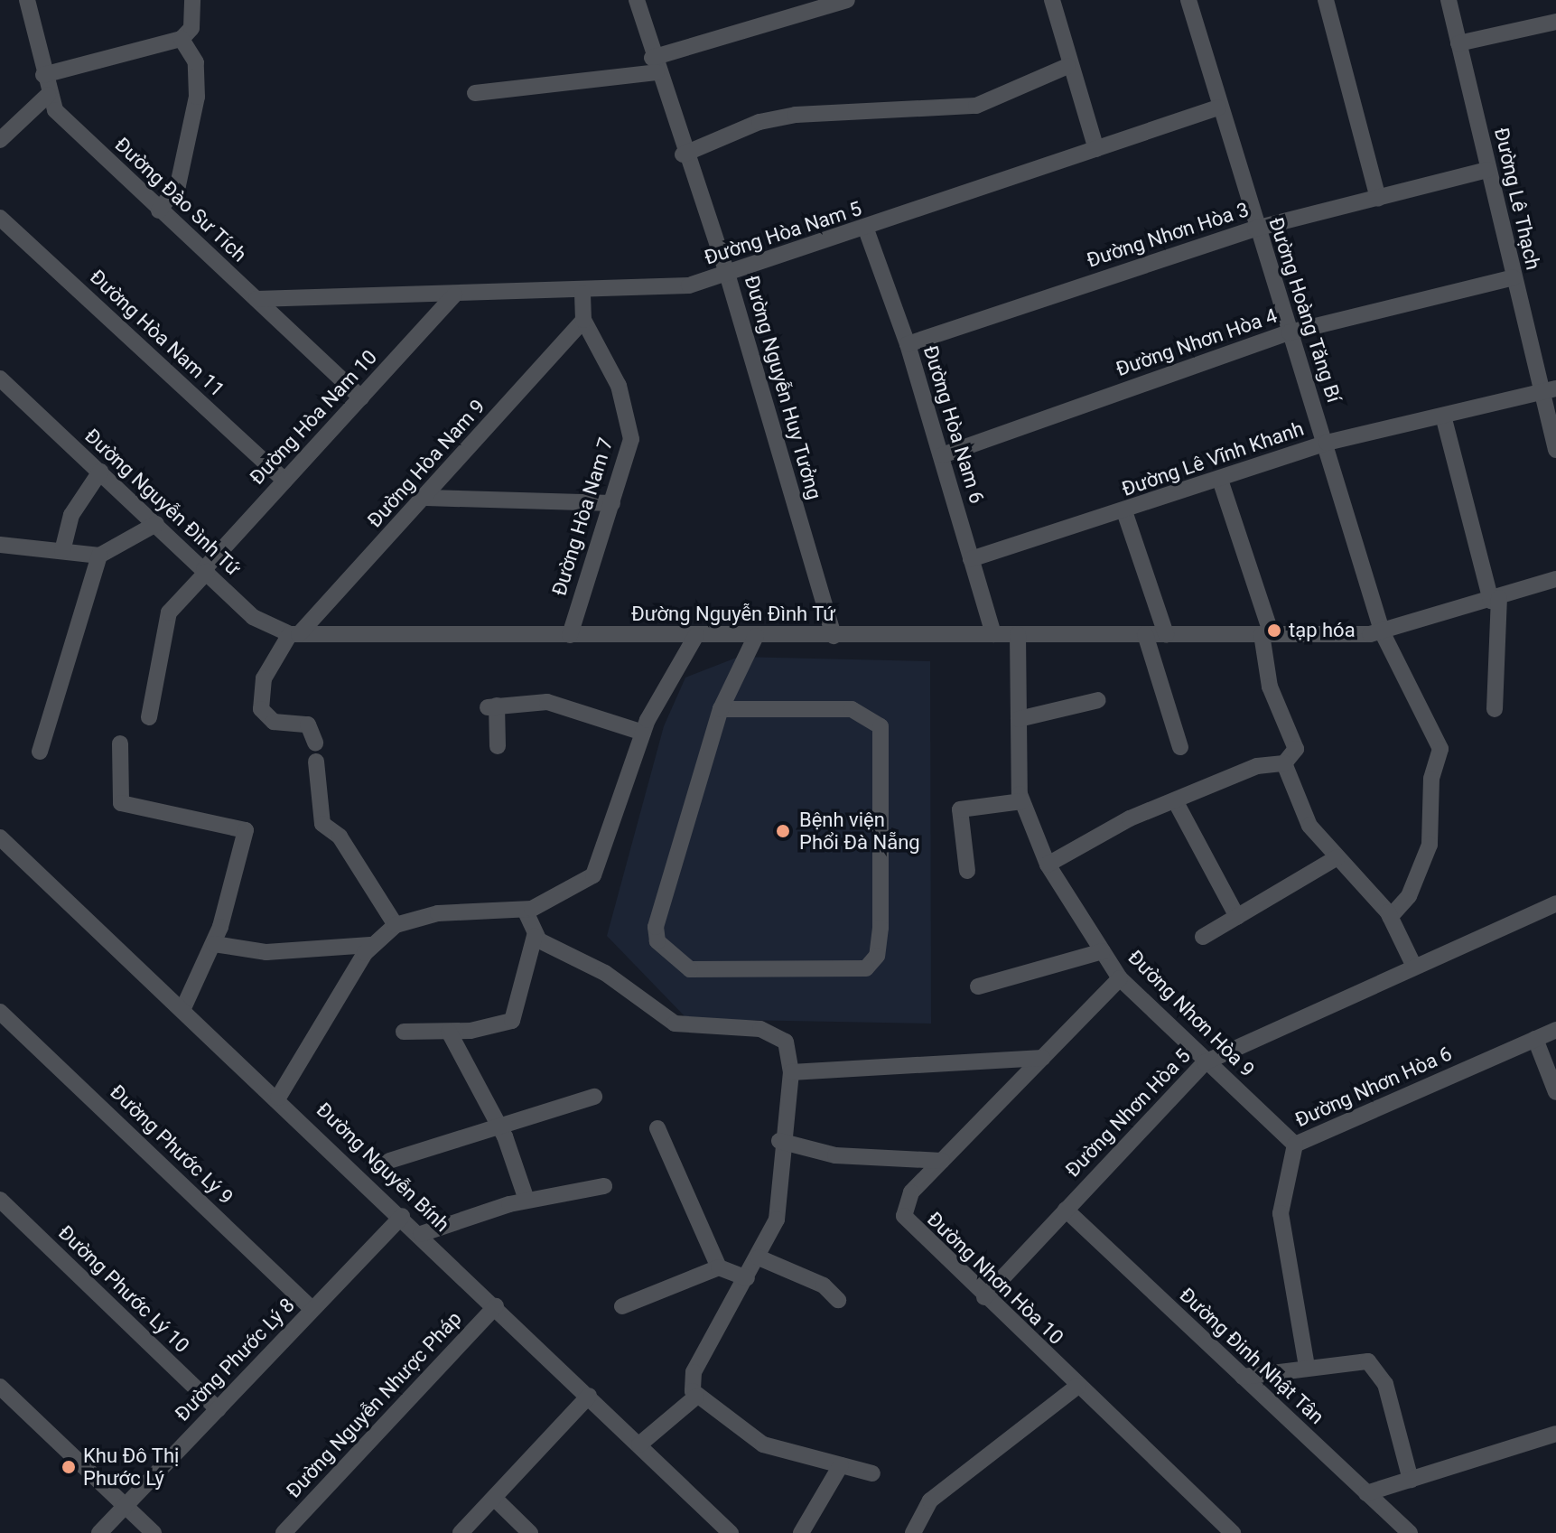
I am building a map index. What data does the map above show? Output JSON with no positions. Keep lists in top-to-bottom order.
{
  "streets": {
    "street": [
      "Đường Lê Thạch",
      "Đường Đào Sư Tích",
      "Đường Hòa Nam 5",
      "Đường Nhơn Hòa 3",
      "Đường Hoàng Tăng Bí",
      "Đường Hòa Nam 11",
      "Đường Nhơn Hòa 4",
      "Đường Nguyễn Huy Tưởng",
      "Đường Hòa Nam 10",
      "Đường Hòa Nam 6",
      "Đường Lê Vĩnh Khanh",
      "Đường Hòa Nam 9",
      "Đường Nguyễn Đình Tứ",
      "Đường Hòa Nam 7",
      "Đường Nhơn Hòa 9",
      "Đường Nhơn Hòa 6",
      "Đường Nhơn Hòa 5",
      "Đường Phước Lý 9",
      "Đường Nguyễn Bính",
      "Đường Nhơn Hòa 10",
      "Đường Phước Lý 10",
      "Đường Đinh Nhật Tân",
      "Đường Phước Lý 8",
      "Đường Nguyễn Nhược Pháp"
    ]
  },
  "crossings": [
    ["Đường Lê Thạch", "Đường Nhơn Hòa 3"],
    ["Đường Lê Thạch", "Đường Nhơn Hòa 4"],
    ["Đường Lê Thạch", "Đường Lê Vĩnh Khanh"],
    ["Đường Đào Sư Tích", "Đường Hòa Nam 5"],
    ["Đường Đào Sư Tích", "Đường Hòa Nam 10"],
    ["Đường Hòa Nam 5", "Đường Hoàng Tăng Bí"],
    ["Đường Hòa Nam 5", "Đường Nguyễn Huy Tưởng"],
    ["Đường Hòa Nam 5", "Đường Hòa Nam 10"],
    ["Đường Hòa Nam 5", "Đường Hòa Nam 6"],
    ["Đường Nhơn Hòa 3", "Đường Hoàng Tăng Bí"],
    ["Đường Nhơn Hòa 3", "Đường Hòa Nam 6"],
    ["Đường Hoàng Tăng Bí", "Đường Nhơn Hòa 4"],
    ["Đường Hoàng Tăng Bí", "Đường Lê Vĩnh Khanh"],
    ["Đường Hoàng Tăng Bí", "Đường Nguyễn Đình Tứ"],
    ["Đường Hòa Nam 11", "Đường Hòa Nam 10"],
    ["Đường Nhơn Hòa 4", "Đường Hòa Nam 6"],
    ["Đường Nguyễn Huy Tưởng", "Đường Nguyễn Đình Tứ"],
    ["Đường Hòa Nam 10", "Đường Nguyễn Đình Tứ"],
    ["Đường Hòa Nam 6", "Đường Lê Vĩnh Khanh"],
    ["Đường Hòa Nam 6", "Đường Nguyễn Đình Tứ"],
    ["Đường Hòa Nam 9", "Đường Nguyễn Đình Tứ"],
    ["Đường Hòa Nam 9", "Đường Hòa Nam 7"],
    ["Đường Nguyễn Đình Tứ", "Đường Hòa Nam 7"],
    ["Đường Nguyễn Đình Tứ", "Đường Nhơn Hòa 9"],
    ["Đường Nhơn Hòa 9", "Đường Nhơn Hòa 6"],
    ["Đường Nhơn Hòa 9", "Đường Nhơn Hòa 5"],
    ["Đường Nhơn Hòa 9", "Đường Nhơn Hòa 10"],
    ["Đường Nhơn Hòa 5", "Đường Nhơn Hòa 10"],
    ["Đường Nhơn Hòa 5", "Đường Đinh Nhật Tân"],
    ["Đường Phước Lý 9", "Đường Phước Lý 8"],
    ["Đường Nguyễn Bính", "Đường Phước Lý 8"],
    ["Đường Nguyễn Bính", "Đường Nguyễn Nhược Pháp"],
    ["Đường Phước Lý 10", "Đường Phước Lý 8"]
  ],
  "places": ["tạp hóa", "Bệnh viện Phổi Đà Nẵng", "Khu Đô Thị Phước Lý"]
}
